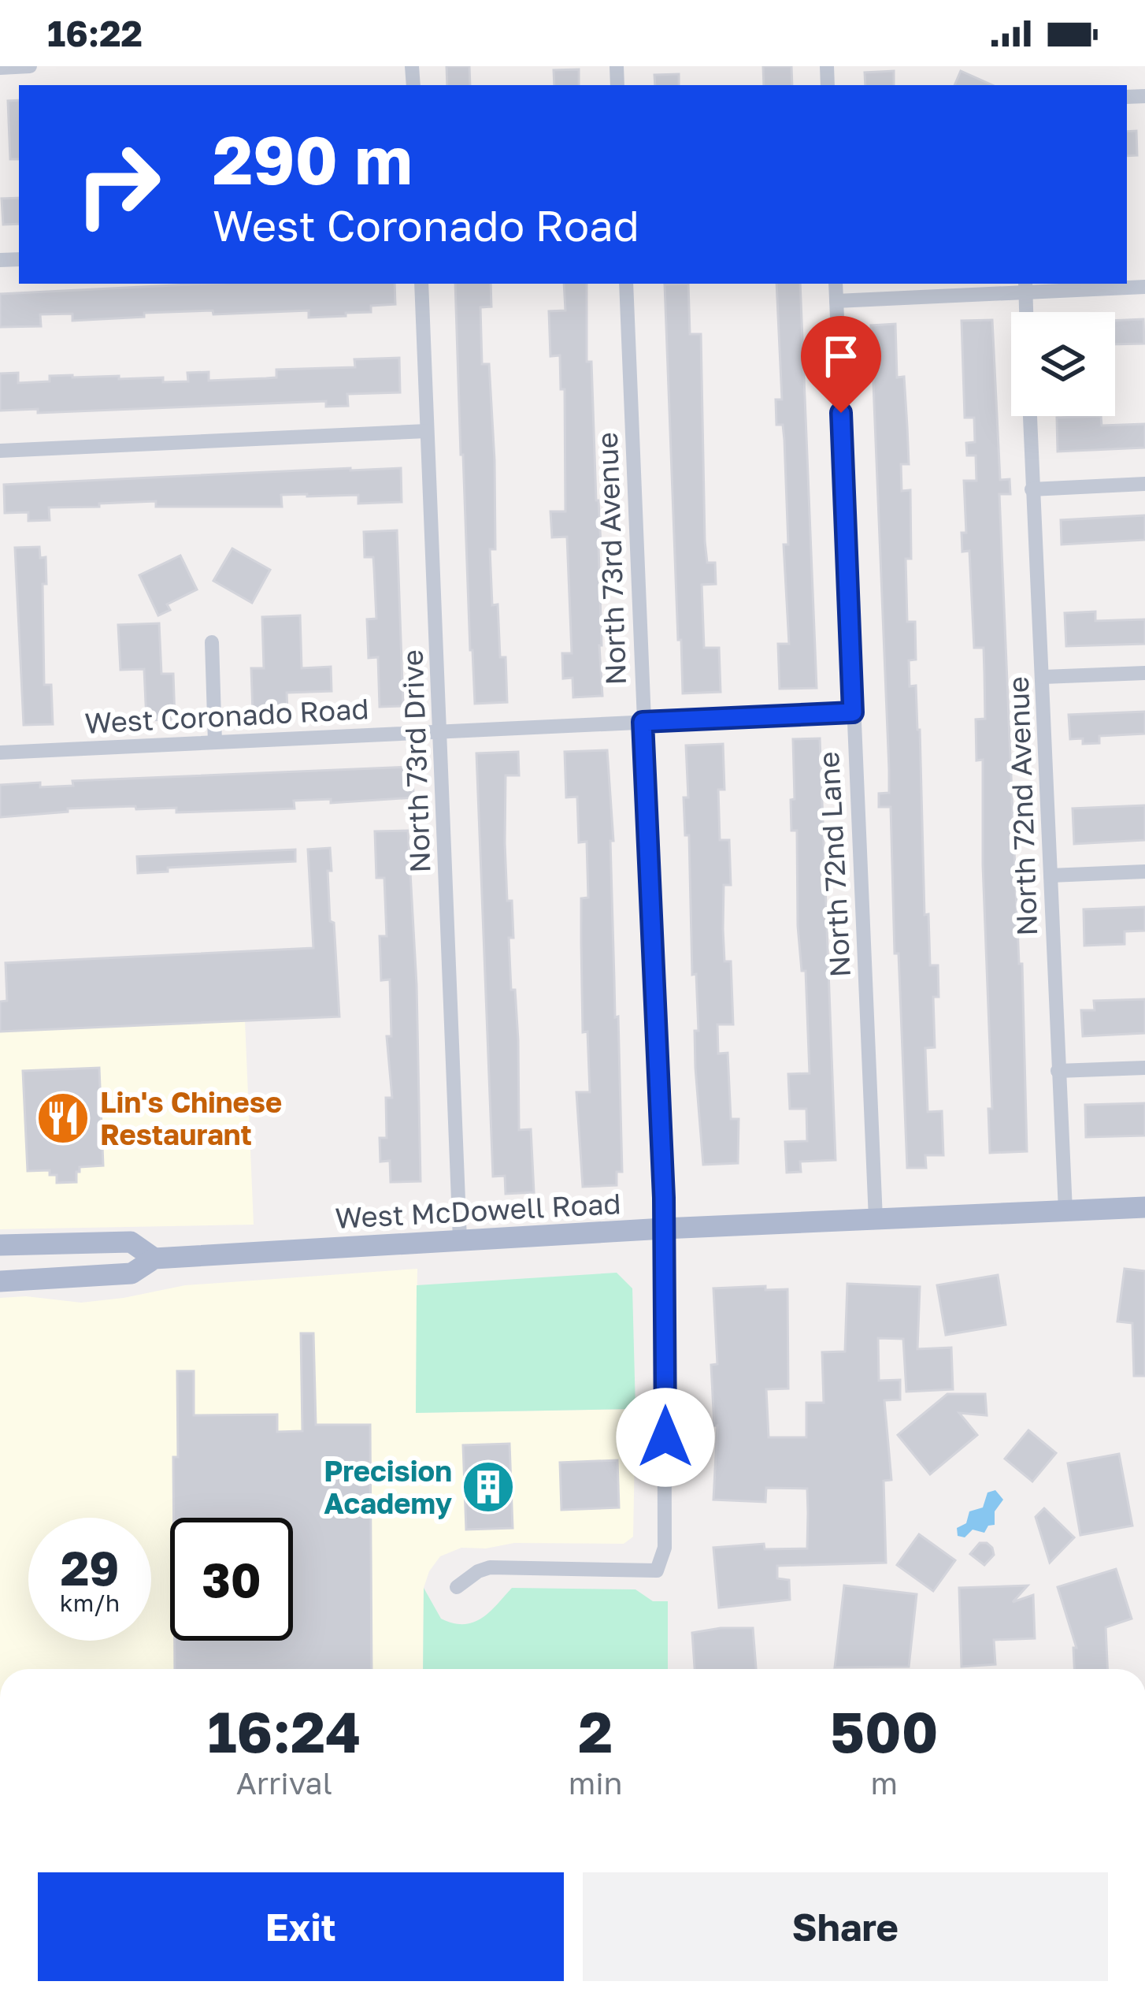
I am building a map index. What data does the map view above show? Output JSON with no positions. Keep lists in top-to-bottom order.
{
  "streets": {
    "main road": ["West McDowell Road"],
    "street": [
      "North 73rd Avenue",
      "West Coronado Road",
      "North 73rd Drive",
      "North 72nd Avenue",
      "North 72nd Lane"
    ]
  },
  "crossings": [
    ["North 73rd Avenue", "West Coronado Road"],
    ["North 73rd Avenue", "West McDowell Road"],
    ["West Coronado Road", "North 73rd Drive"],
    ["West Coronado Road", "North 72nd Lane"],
    ["North 73rd Drive", "West McDowell Road"],
    ["North 72nd Avenue", "West McDowell Road"],
    ["North 72nd Lane", "West McDowell Road"]
  ],
  "places": {
    "restaurant": ["Lin's Chinese Restaurant"],
    "building": ["Precision Academy"]
  },
  "page": {
    "status": "16:22",
    "turn": ["290 m", "West Coronado Road"],
    "speed": "29 km/h",
    "limit": "30",
    "eta": [
      "16:24",
      "Arrival",
      "2",
      "min",
      "500",
      "m"
    ],
    "buttons": ["Exit", "Share"]
  }
}
